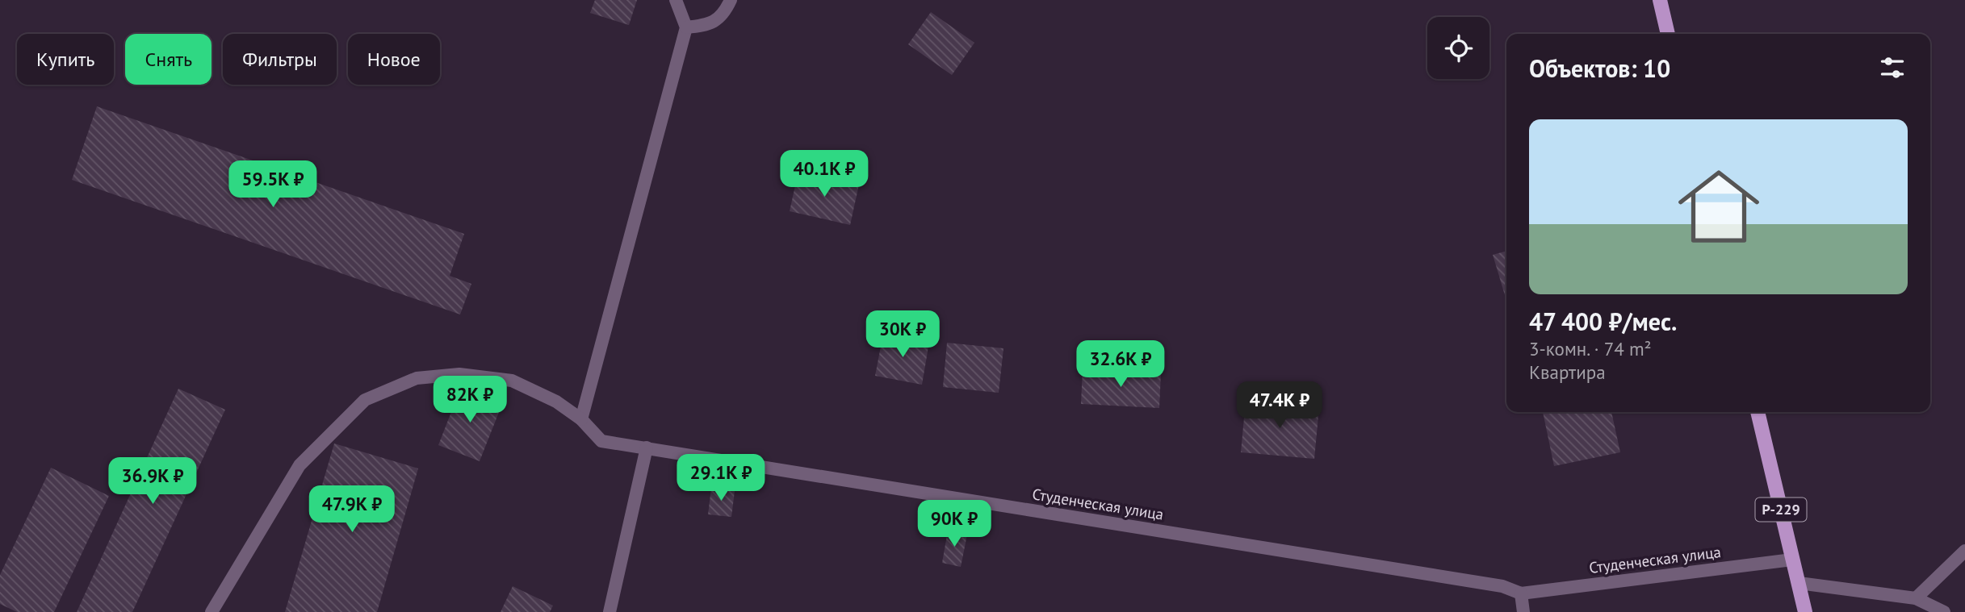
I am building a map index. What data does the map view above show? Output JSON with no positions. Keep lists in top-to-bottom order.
{
  "streets": {
    "main road": ["Р-229"],
    "lane": ["Студенческая улица"]
  },
  "crossings": [
    ["Студенческая улица", "Р-229"]
  ],
  "page": {
    "chip": [
      "Купить",
      "Снять",
      "Фильтры",
      "Новое"
    ],
    "heading": "Объектов: 10",
    "list": [
      {
        "name": "47 400 ₽/мес.",
        "note": "3-комн. · 74 m² · Квартира"
      }
    ],
    "price": [
      "40.1K ₽",
      "59.5K ₽",
      "30K ₽",
      "32.6K ₽",
      "82K ₽",
      "47.4K ₽",
      "29.1K ₽",
      "36.9K ₽",
      "47.9K ₽",
      "90K ₽"
    ]
  }
}
